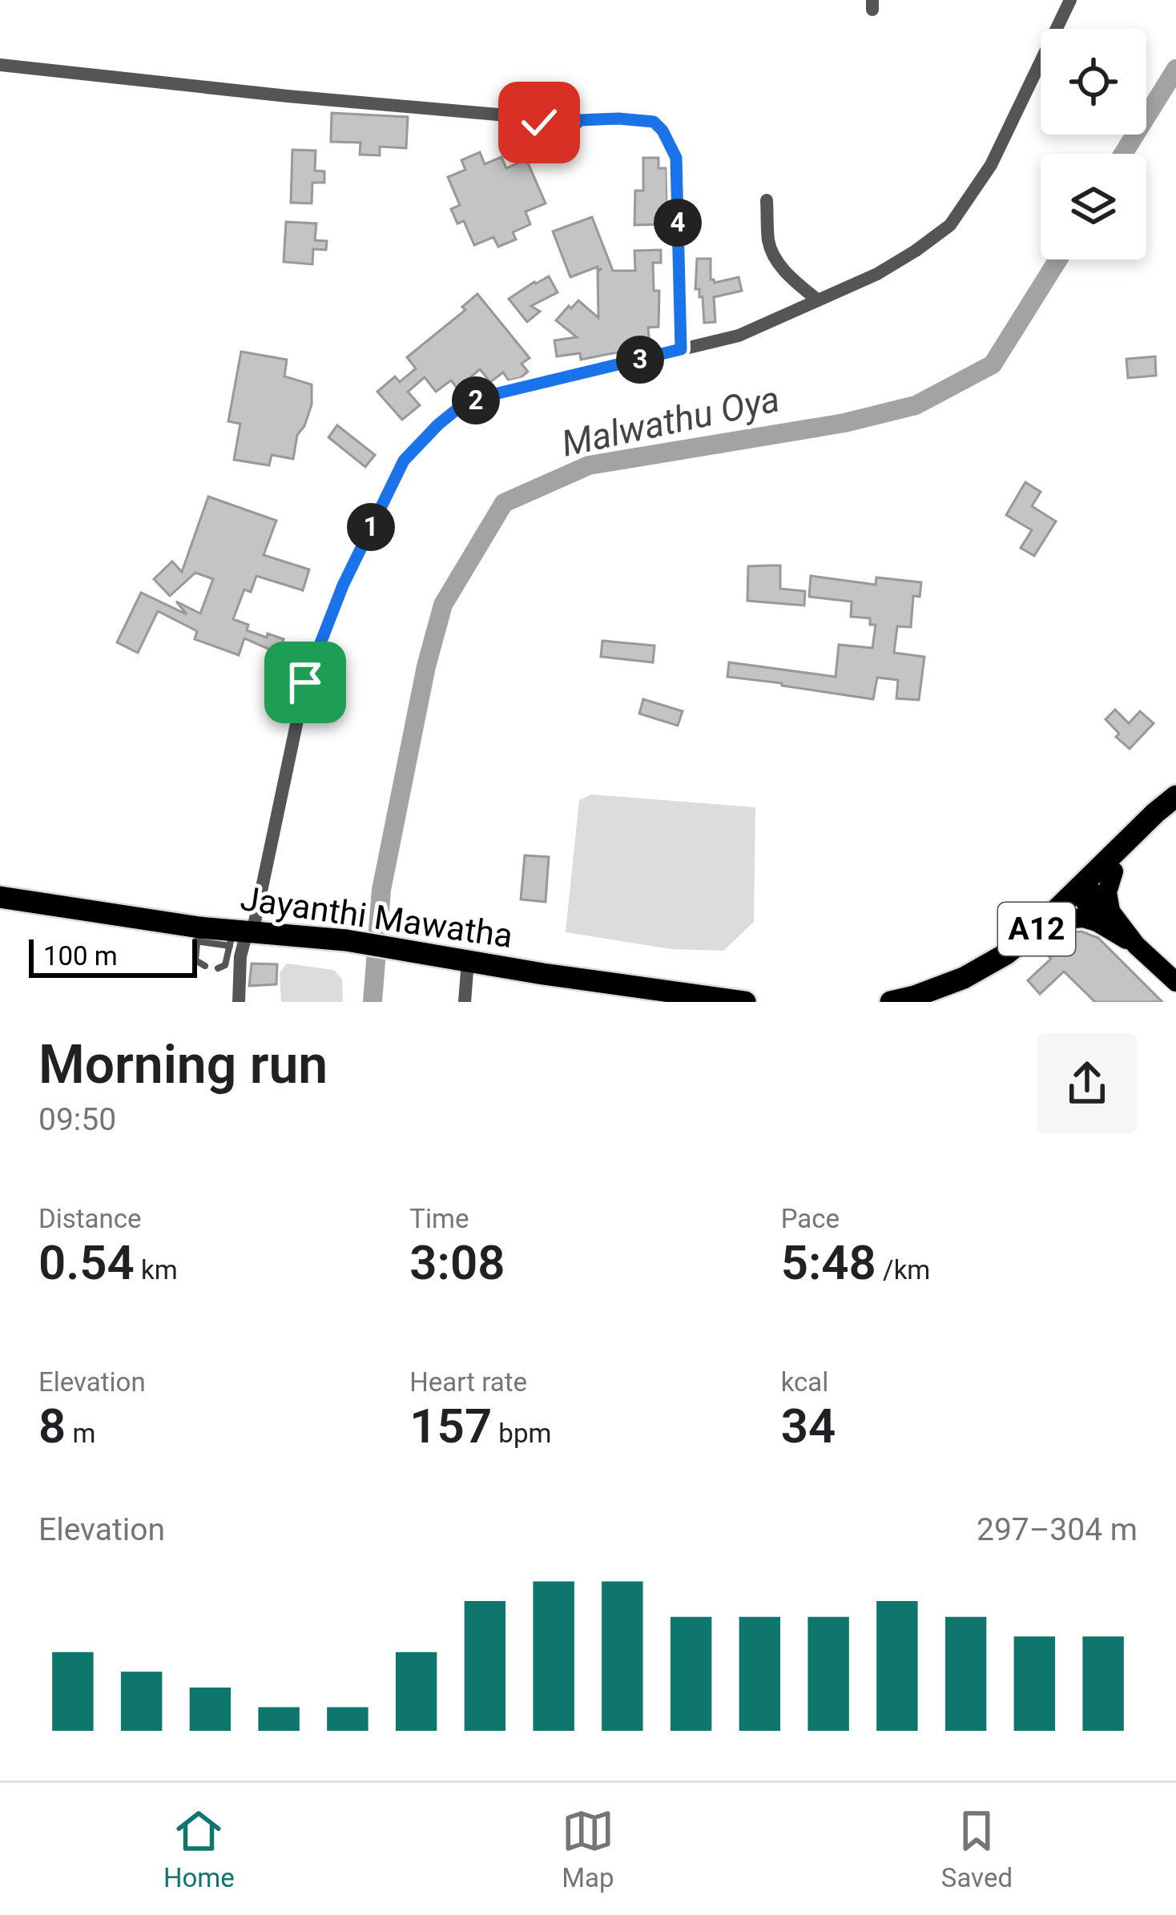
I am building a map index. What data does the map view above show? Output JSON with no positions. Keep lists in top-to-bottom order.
{
  "streets": {
    "highway": ["Jayanthi Mawatha", "A12"]
  },
  "water": ["Malwathu Oya"],
  "scale_bar": "100 m",
  "page": {
    "pins": [
      "4",
      "3",
      "2",
      "1"
    ],
    "scale": "100 m",
    "heading": ["Morning run", "09:50"],
    "stats": [
      ["Distance", "0.54 km"],
      ["Time", "3:08"],
      ["Pace", "5:48 /km"],
      ["Elevation", "8 m"],
      ["Heart rate", "157 bpm"],
      ["kcal", "34"]
    ],
    "chart": ["Elevation", "297–304 m"],
    "tabs": ["Home", "Map", "Saved"]
  }
}
